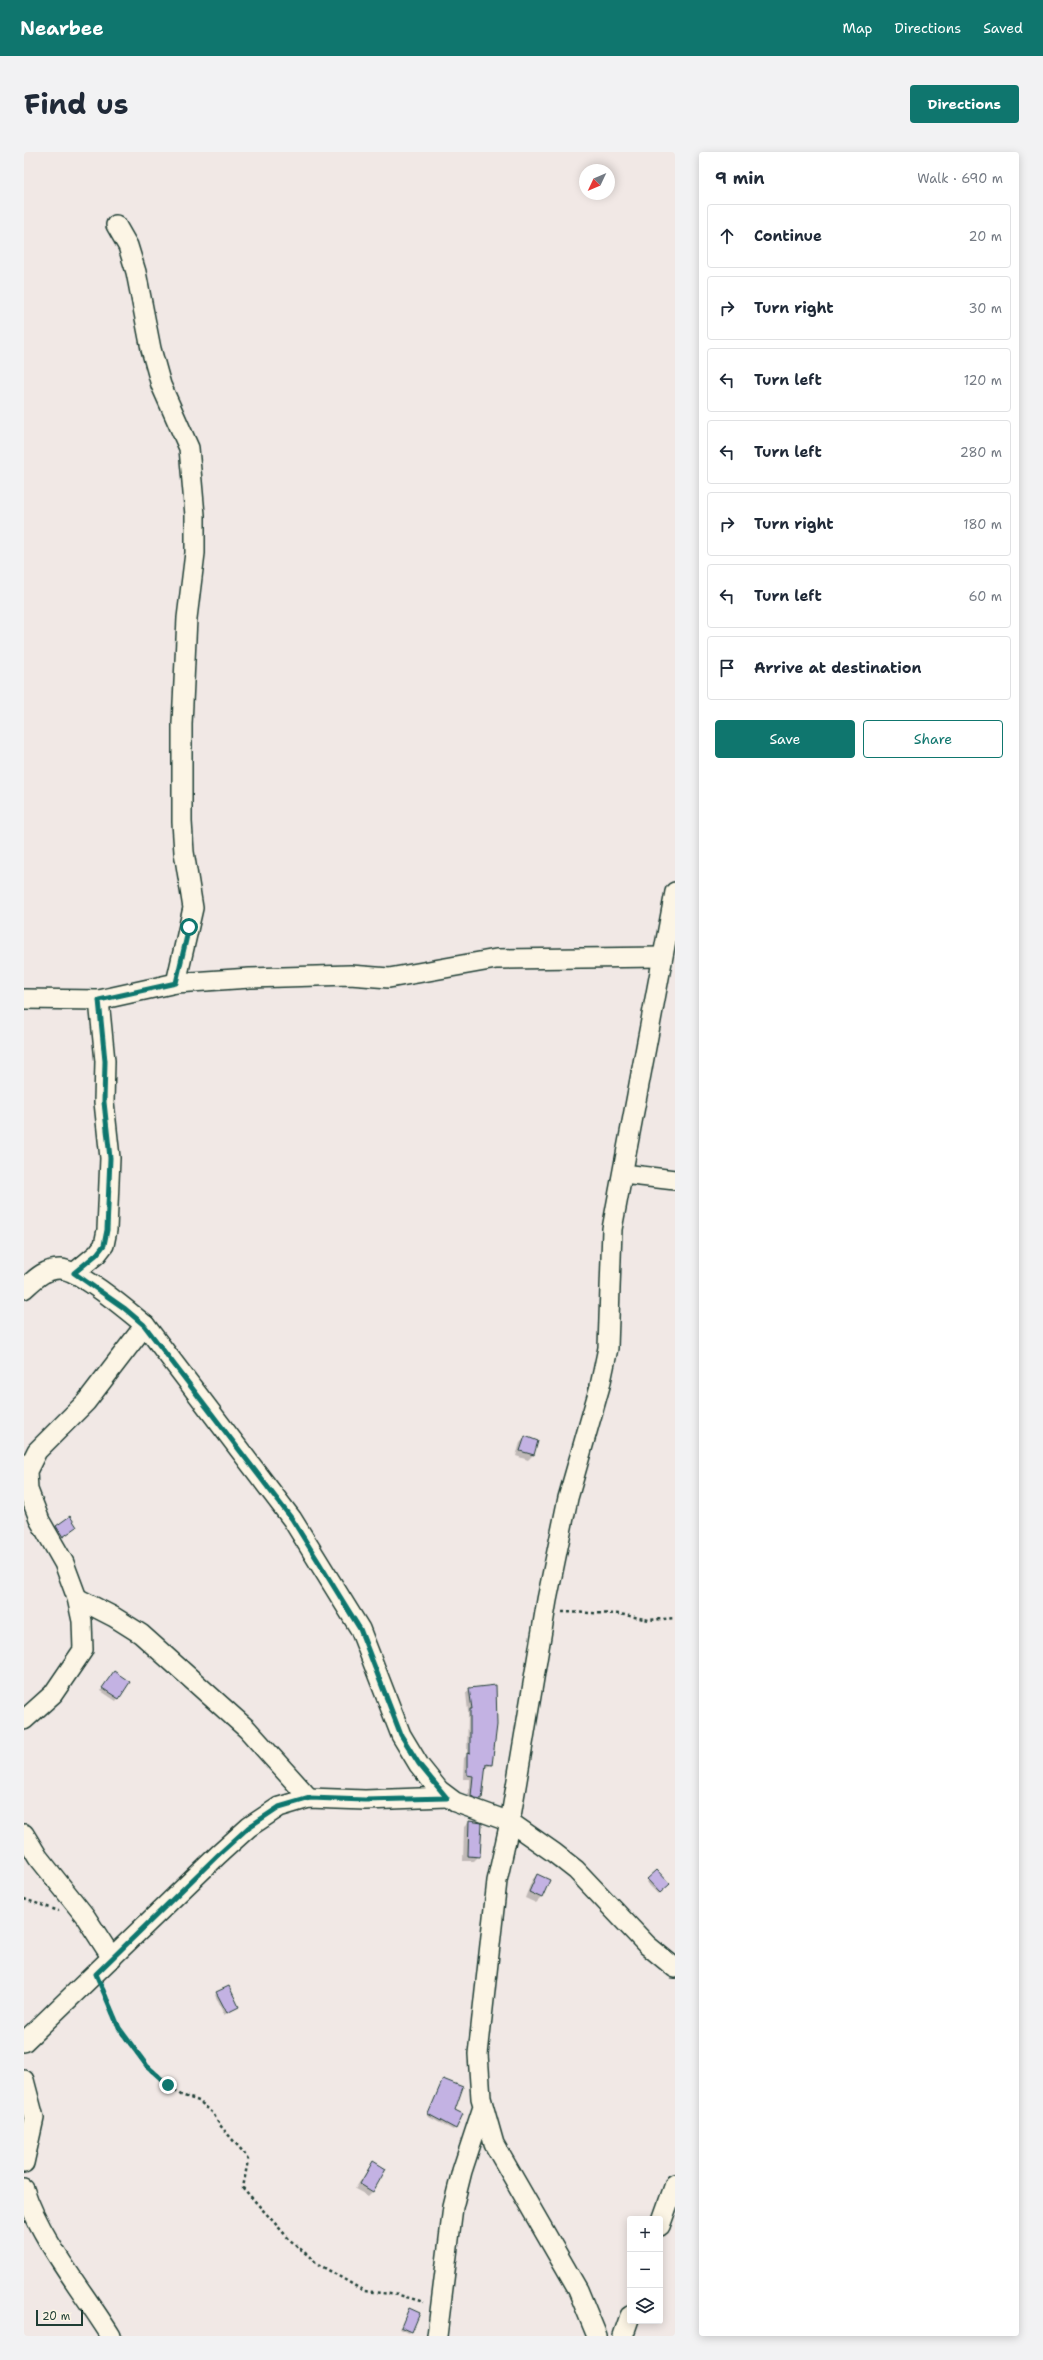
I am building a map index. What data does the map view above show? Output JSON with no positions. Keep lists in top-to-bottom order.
{
  "scale_bar": "20 m",
  "north": "bottom left",
  "page": {
    "header": "Nearbee",
    "nav": ["Map", "Directions", "Saved"],
    "title": "Find us",
    "buttons": [
      "Directions",
      ["Save", "Share"]
    ],
    "heading": ["9 min", "Walk · 690 m"],
    "list": [
      ["Continue", "20 m"],
      ["Turn right", "30 m"],
      ["Turn left", "120 m"],
      ["Turn left", "280 m"],
      ["Turn right", "180 m"],
      ["Turn left", "60 m"],
      "Arrive at destination"
    ],
    "map_buttons": ["+", "−"],
    "scale": "20 m"
  }
}
